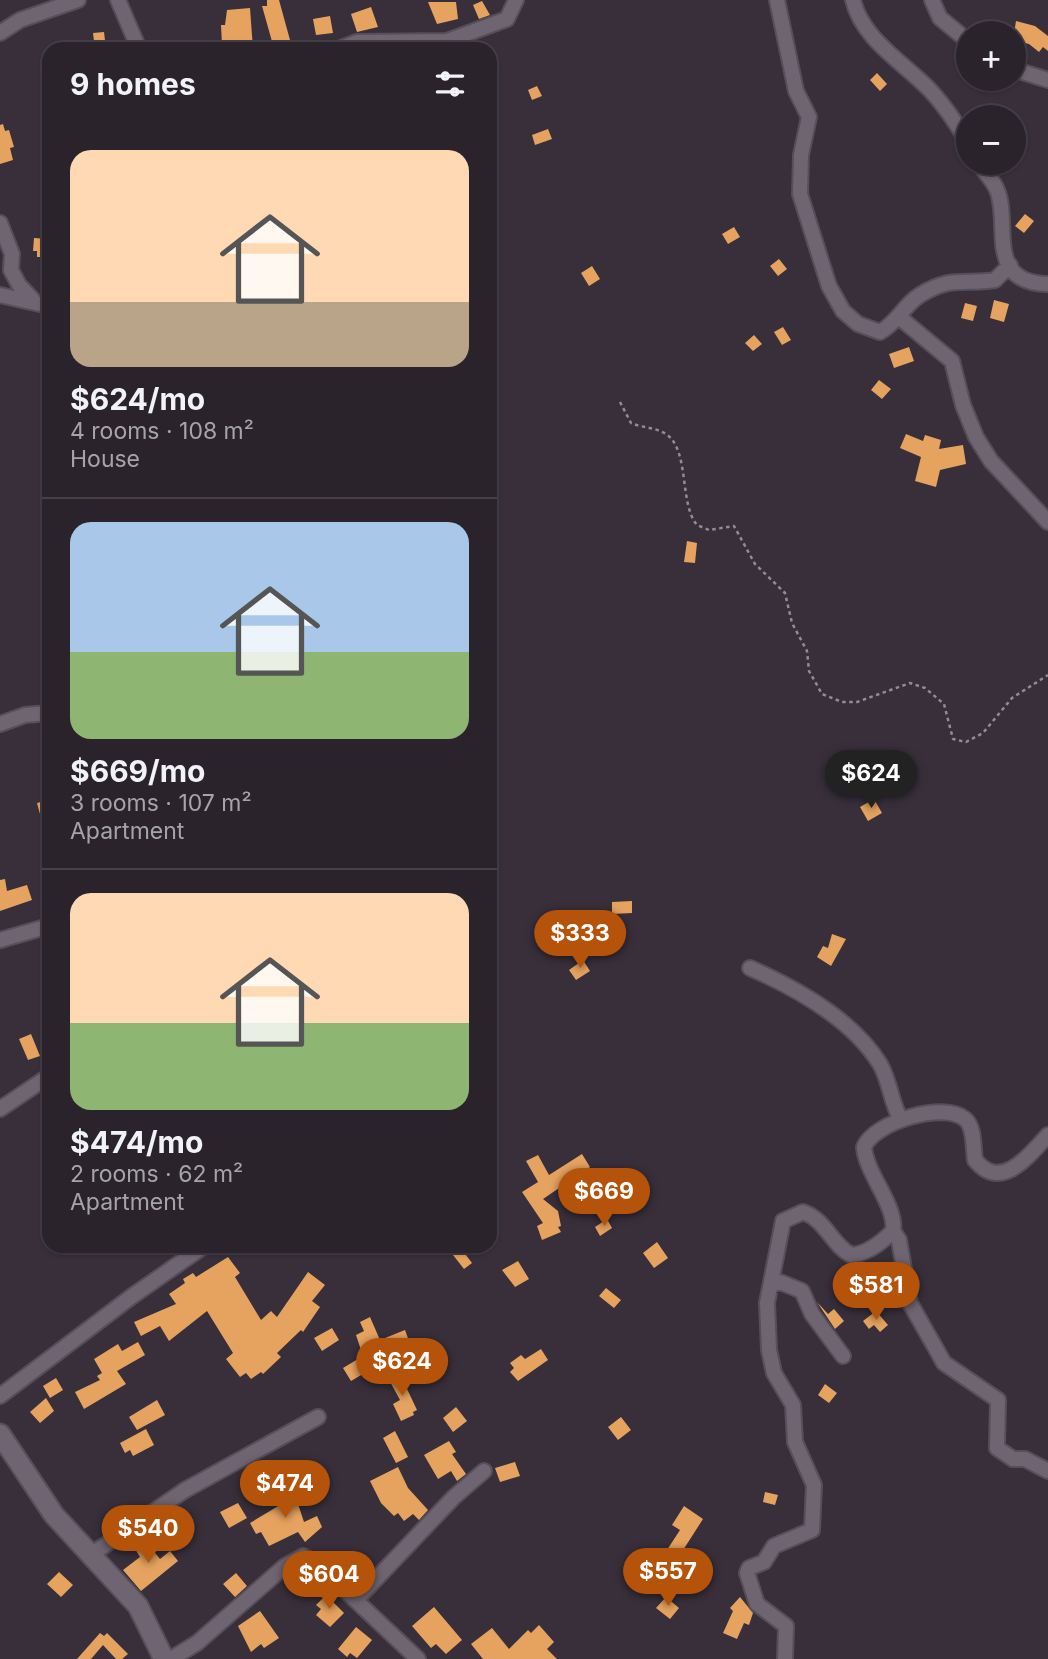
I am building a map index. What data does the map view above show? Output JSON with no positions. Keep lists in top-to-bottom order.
{
  "page": {
    "map_buttons": ["+", "−"],
    "heading": "9 homes",
    "list": [
      {
        "name": "$624/mo",
        "note": "4 rooms · 108 m² · House"
      },
      {
        "name": "$669/mo",
        "note": "3 rooms · 107 m² · Apartment"
      },
      {
        "name": "$474/mo",
        "note": "2 rooms · 62 m² · Apartment"
      }
    ],
    "price": [
      "$624",
      "$333",
      "$669",
      "$581",
      "$624",
      "$474",
      "$540",
      "$557",
      "$604"
    ]
  }
}
